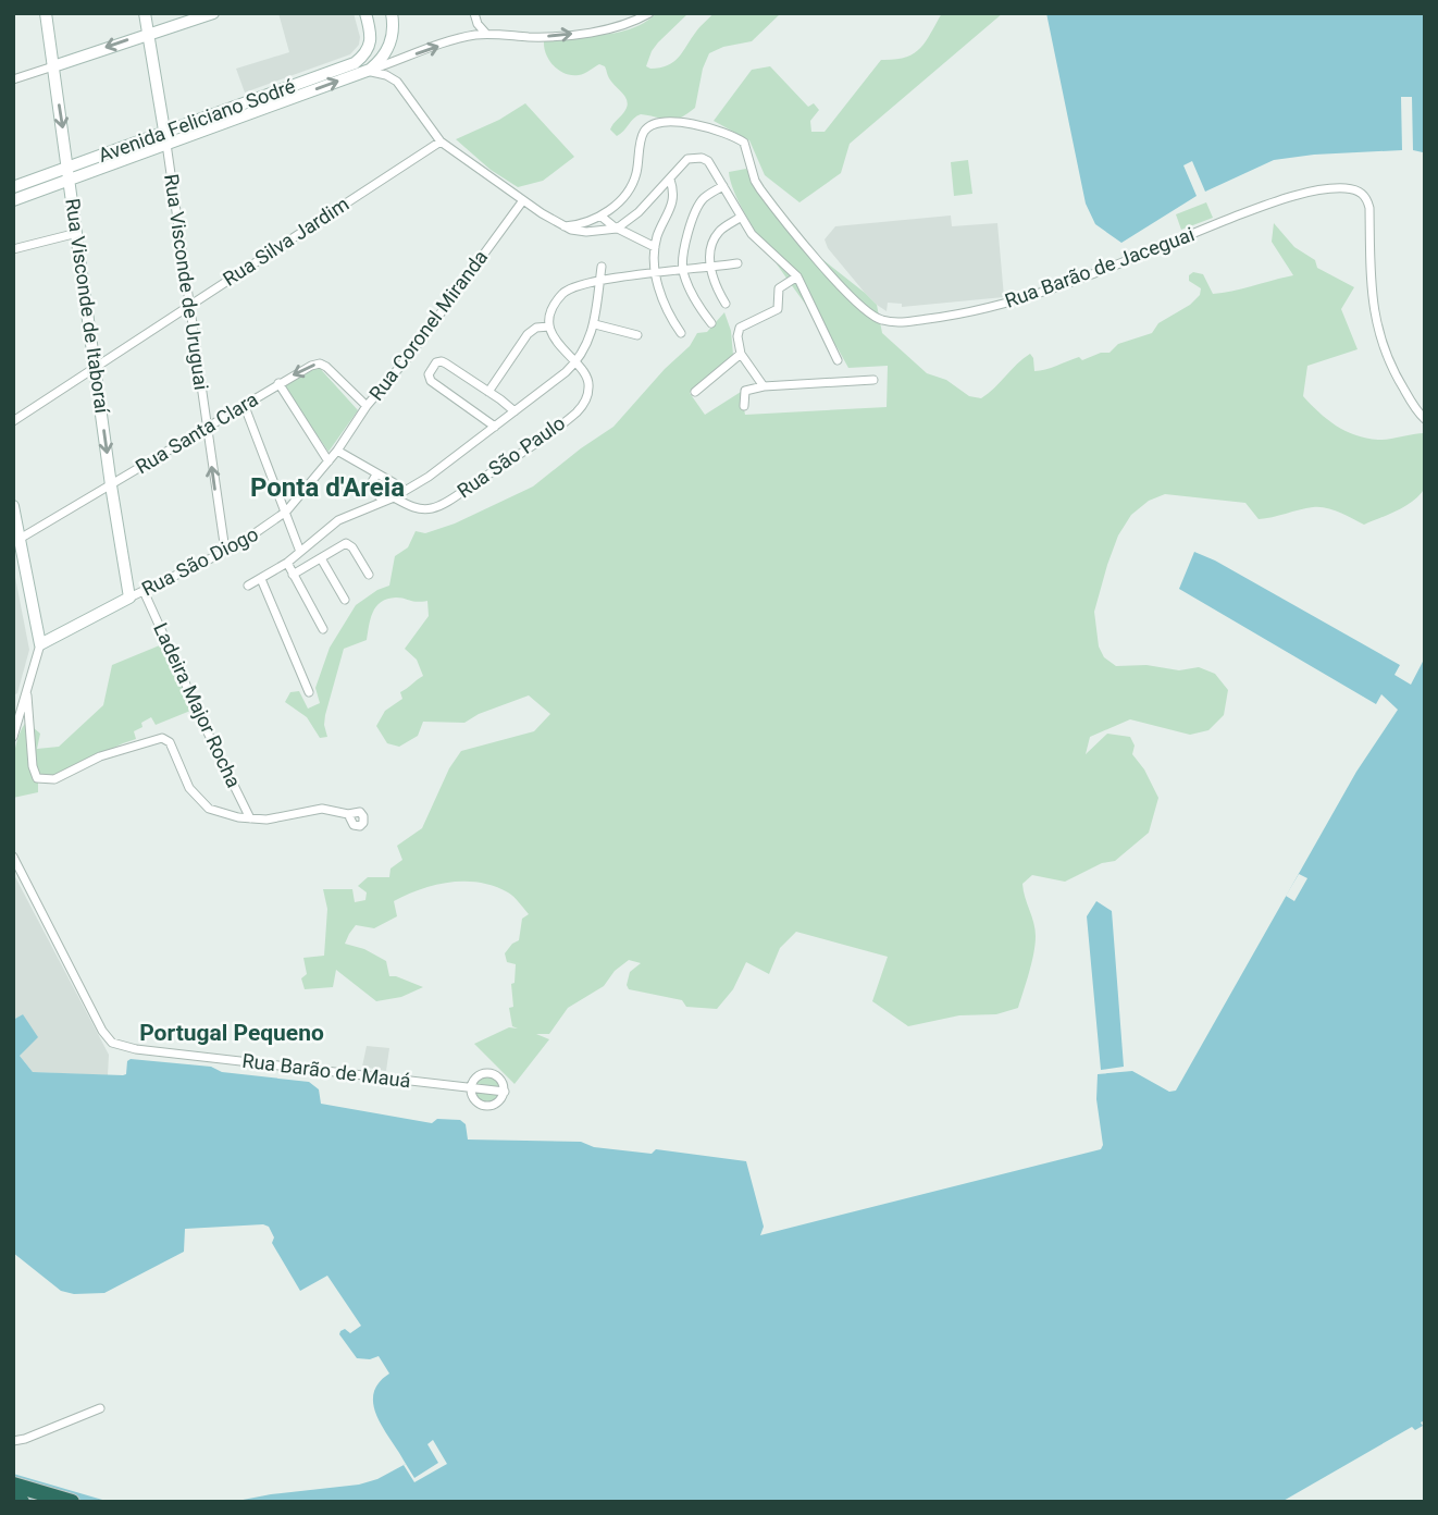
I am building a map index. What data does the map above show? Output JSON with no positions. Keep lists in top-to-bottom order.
{
  "streets": {
    "street": [
      "Avenida Feliciano Sodré",
      "Rua Silva Jardim",
      "Rua Barão de Jaceguai",
      "Rua Visconde de Uruguai",
      "Rua Visconde de Itaboraí",
      "Rua Coronel Miranda",
      "Rua Santa Clara",
      "Rua São Paulo",
      "Rua São Diogo",
      "Ladeira Major Rocha",
      "Rua Barão de Mauá"
    ]
  },
  "crossings": [
    ["Avenida Feliciano Sodré", "Rua Visconde de Uruguai"],
    ["Avenida Feliciano Sodré", "Rua Visconde de Itaboraí"],
    ["Rua Silva Jardim", "Rua Visconde de Uruguai"],
    ["Rua Silva Jardim", "Rua Visconde de Itaboraí"],
    ["Rua Visconde de Uruguai", "Rua Santa Clara"],
    ["Rua Visconde de Uruguai", "Rua São Diogo"],
    ["Rua Visconde de Itaboraí", "Rua Santa Clara"],
    ["Rua Visconde de Itaboraí", "Rua São Diogo"],
    ["Rua Coronel Miranda", "Rua Santa Clara"],
    ["Rua Coronel Miranda", "Rua São Diogo"],
    ["Rua São Diogo", "Ladeira Major Rocha"]
  ],
  "one_way": ["Rua Visconde de Itaboraí"],
  "districts": ["Ponta d'Areia", "Portugal Pequeno"]
}
